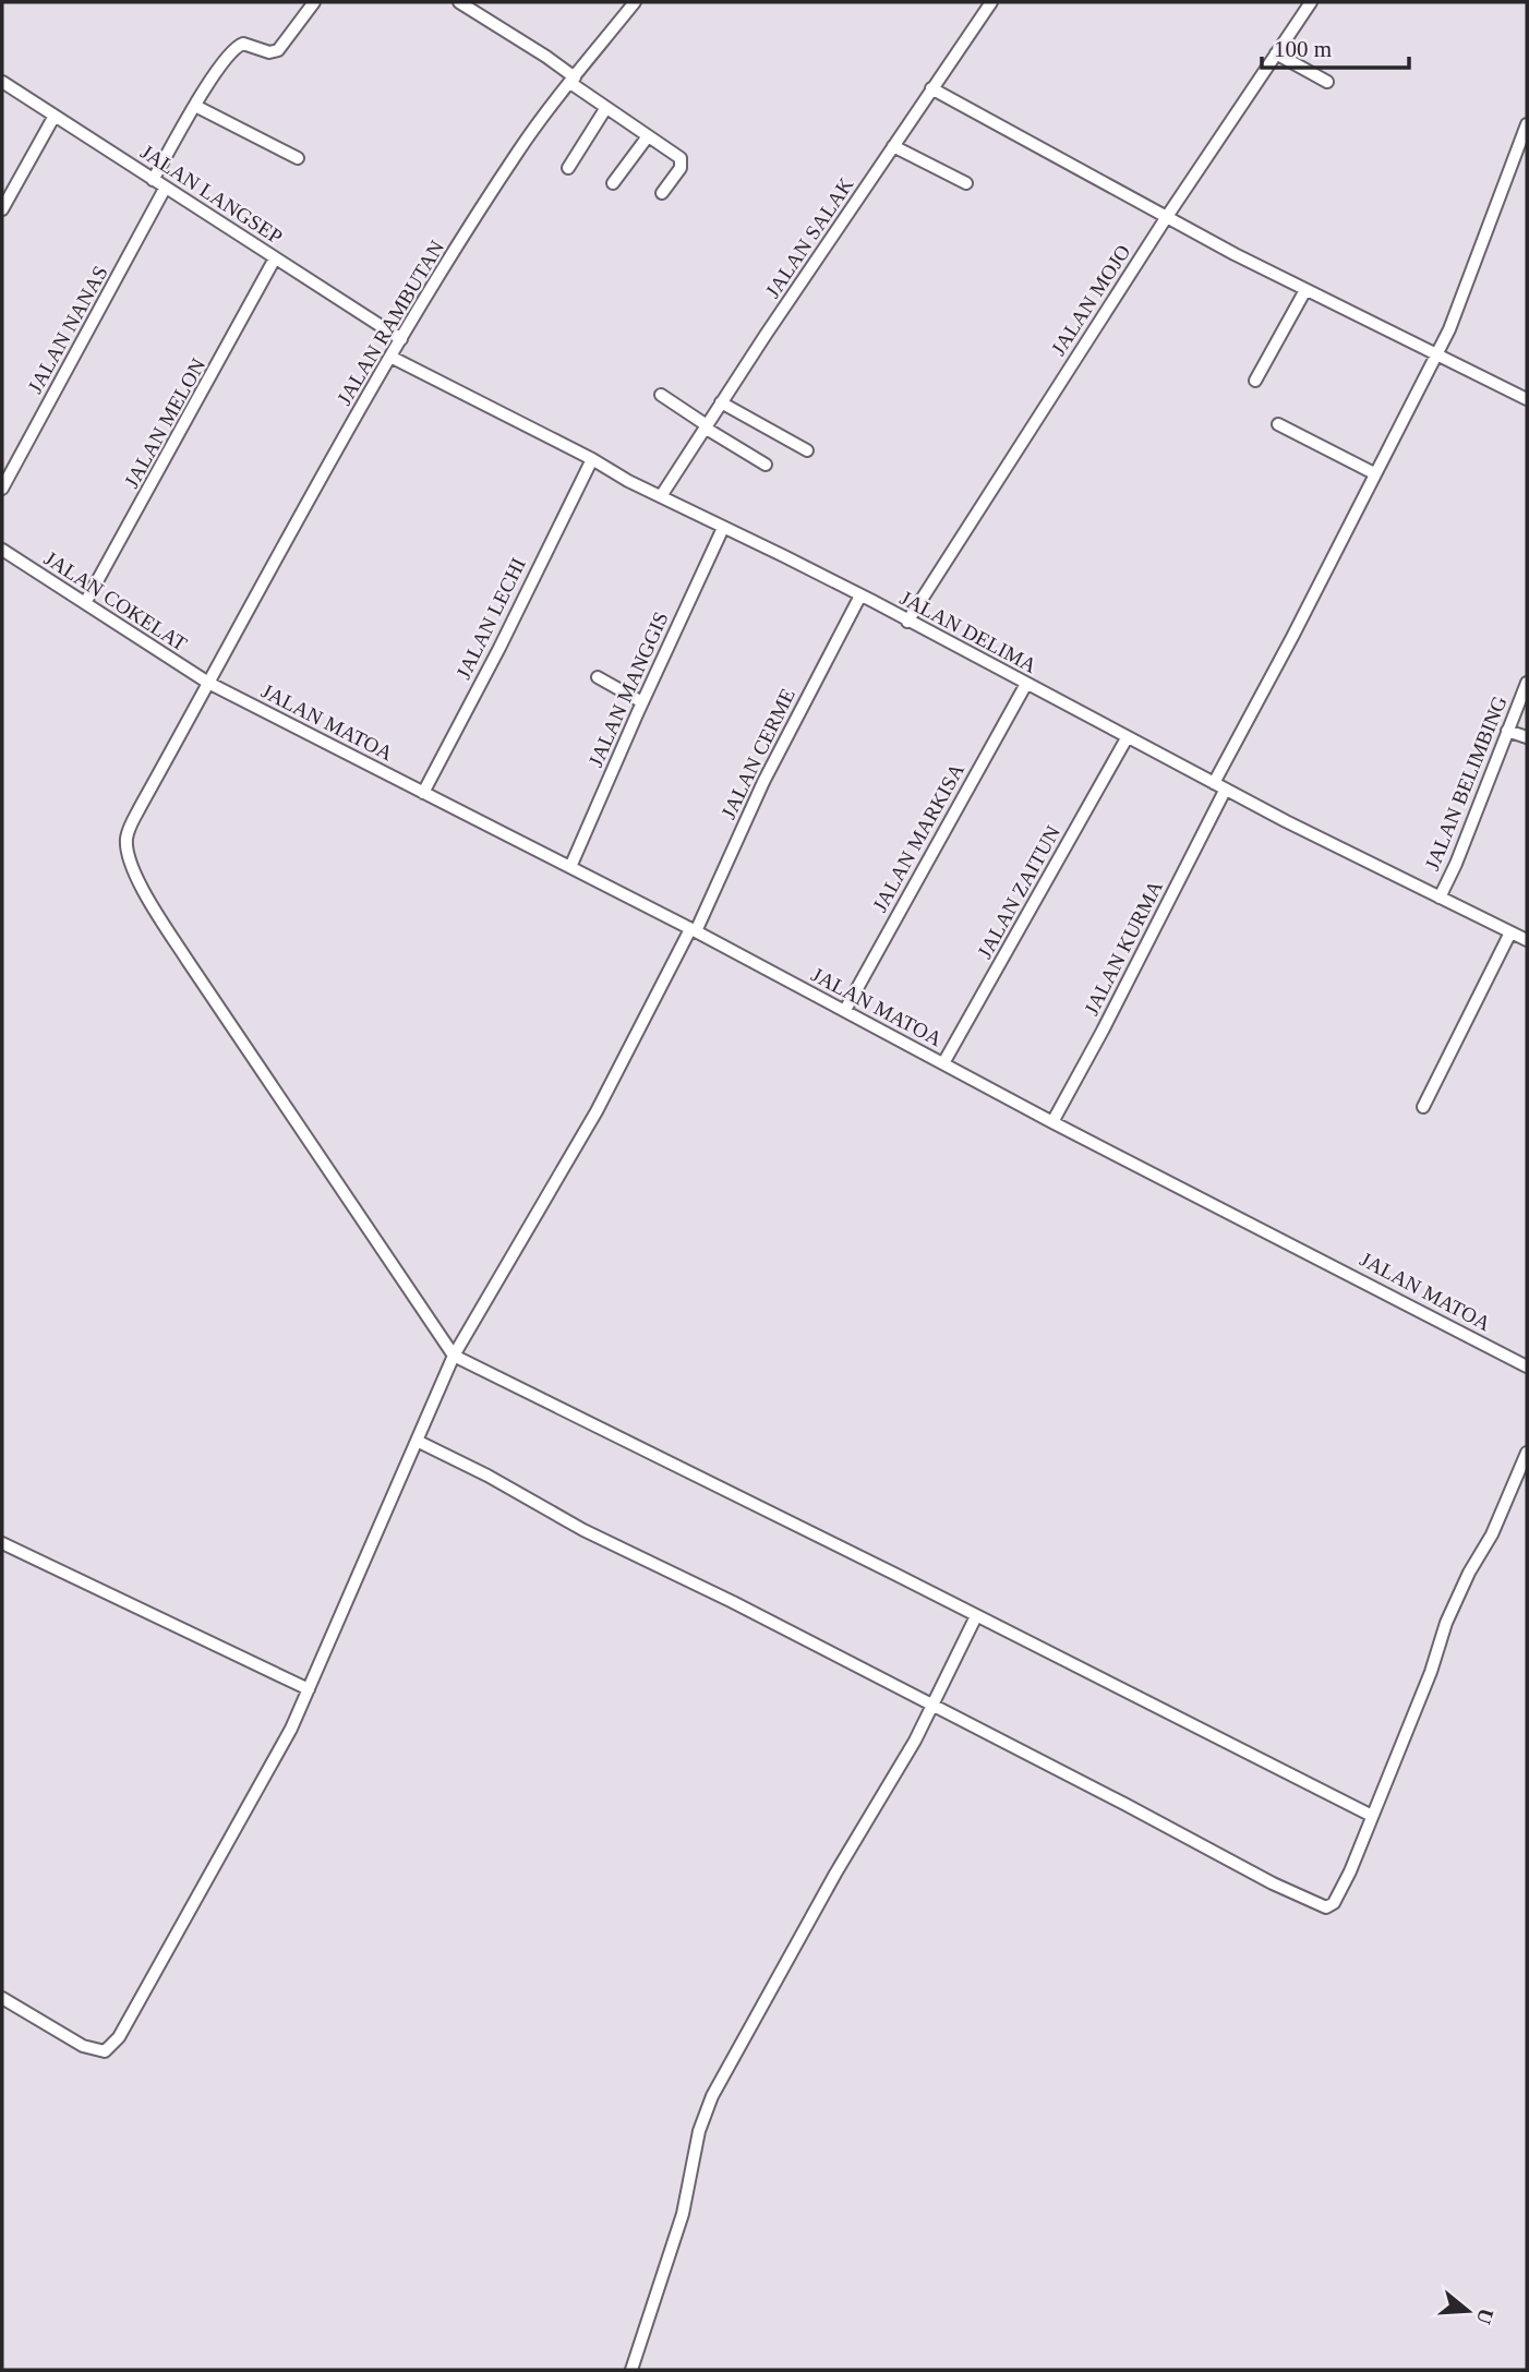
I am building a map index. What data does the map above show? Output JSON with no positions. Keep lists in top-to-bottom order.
{
  "streets": {
    "street": [
      "JALAN LANGSEP",
      "JALAN SALAK",
      "JALAN MOJO",
      "JALAN RAMBUTAN",
      "JALAN NANAS",
      "JALAN MELON",
      "JALAN COKELAT",
      "JALAN LECHI",
      "JALAN DELIMA",
      "JALAN MANGGIS",
      "JALAN MATOA",
      "JALAN CERME",
      "JALAN BELIMBING",
      "JALAN MARKISA",
      "JALAN ZAITUN",
      "JALAN KURMA"
    ]
  },
  "crossings": [
    ["JALAN LANGSEP", "JALAN RAMBUTAN"],
    ["JALAN LANGSEP", "JALAN NANAS"],
    ["JALAN LANGSEP", "JALAN MELON"],
    ["JALAN SALAK", "JALAN DELIMA"],
    ["JALAN MOJO", "JALAN DELIMA"],
    ["JALAN RAMBUTAN", "JALAN COKELAT"],
    ["JALAN RAMBUTAN", "JALAN DELIMA"],
    ["JALAN RAMBUTAN", "JALAN MATOA"],
    ["JALAN RAMBUTAN", "JALAN CERME"],
    ["JALAN MELON", "JALAN COKELAT"],
    ["JALAN COKELAT", "JALAN MATOA"],
    ["JALAN LECHI", "JALAN DELIMA"],
    ["JALAN LECHI", "JALAN MATOA"],
    ["JALAN DELIMA", "JALAN MANGGIS"],
    ["JALAN DELIMA", "JALAN CERME"],
    ["JALAN DELIMA", "JALAN BELIMBING"],
    ["JALAN DELIMA", "JALAN MARKISA"],
    ["JALAN DELIMA", "JALAN ZAITUN"],
    ["JALAN DELIMA", "JALAN KURMA"],
    ["JALAN MANGGIS", "JALAN MATOA"],
    ["JALAN MATOA", "JALAN CERME"],
    ["JALAN MATOA", "JALAN MARKISA"],
    ["JALAN MATOA", "JALAN ZAITUN"],
    ["JALAN MATOA", "JALAN KURMA"]
  ],
  "scale_bar": "100 m",
  "north": "right"
}
